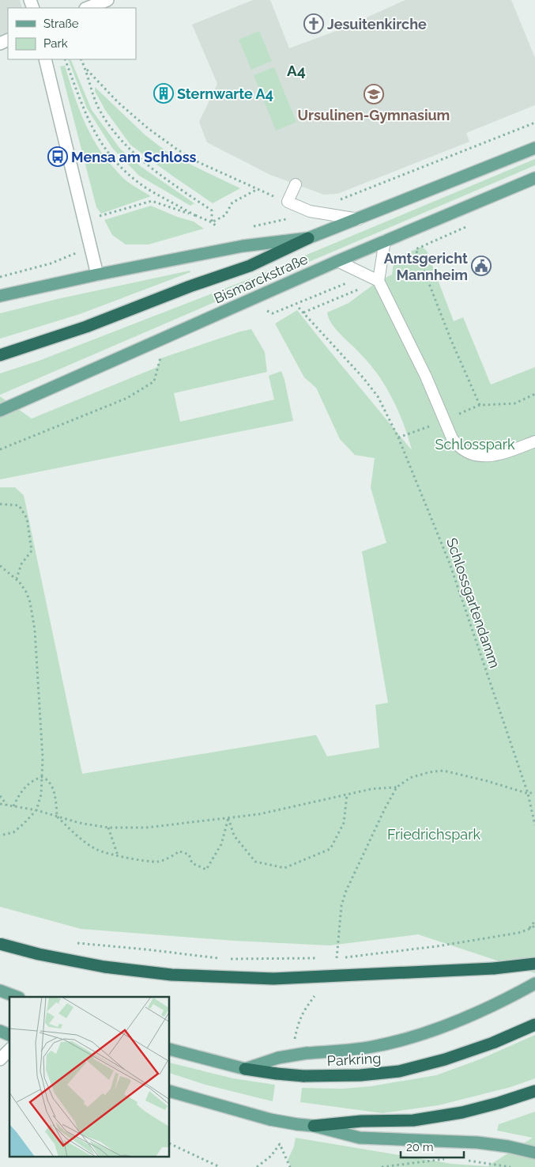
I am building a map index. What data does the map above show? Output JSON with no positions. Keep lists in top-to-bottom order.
{
  "streets": {
    "highway": ["Parkring"],
    "main road": ["Bismarckstraße"],
    "path": ["Schlossgartendamm"]
  },
  "districts": ["A4"],
  "parks": ["Schlosspark", "Friedrichspark"],
  "places": {
    "church": ["Jesuitenkirche"],
    "building": ["Sternwarte A4"],
    "school or university": ["Ursulinen-Gymnasium"],
    "bus stop": ["Mensa am Schloss"],
    "public building": ["Amtsgericht Mannheim"]
  },
  "legend": ["Straße", "Park"],
  "scale_bar": "20 m"
}
